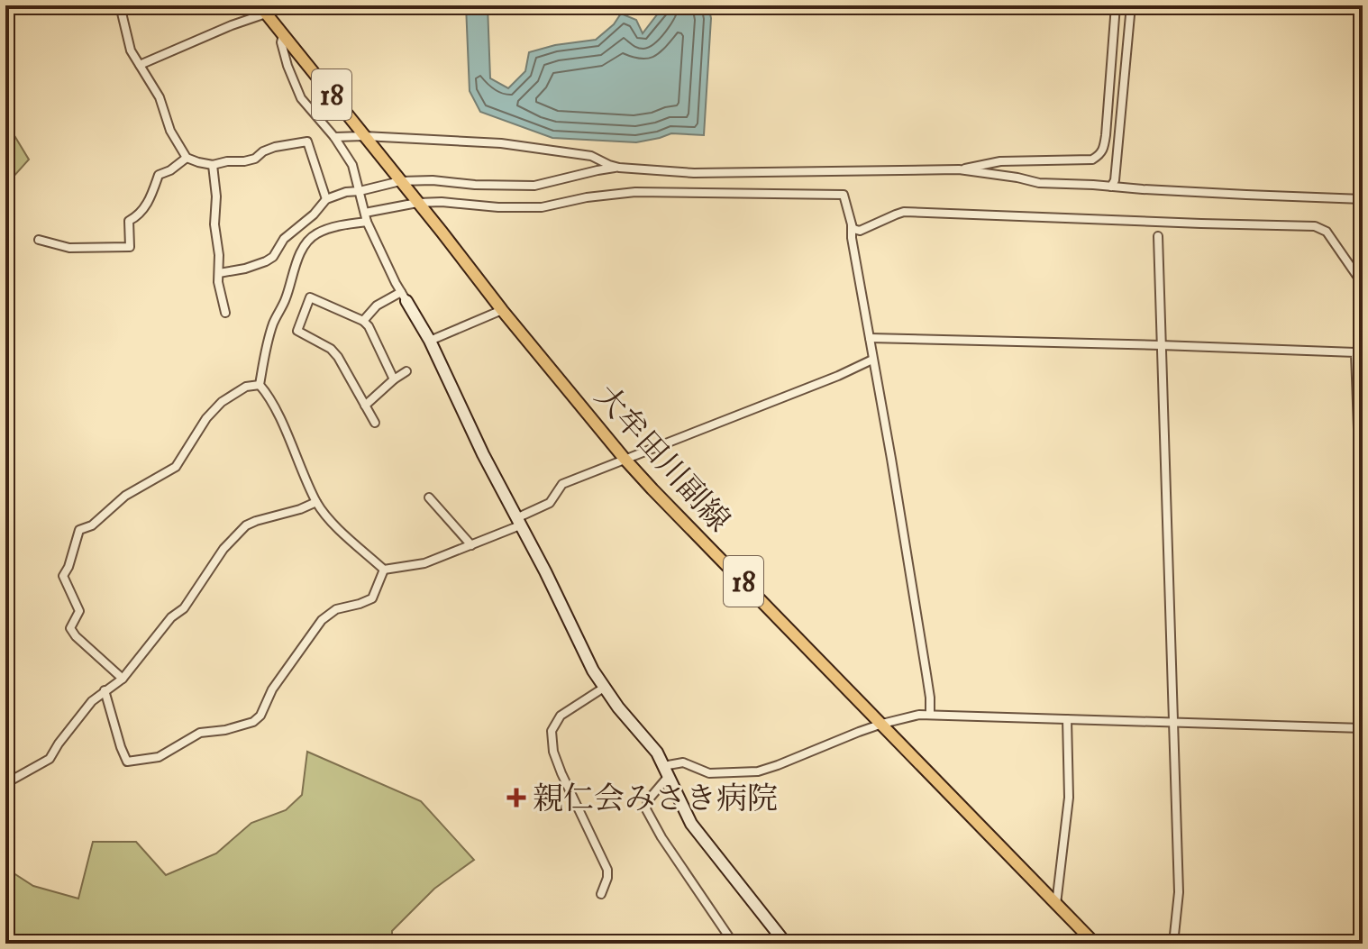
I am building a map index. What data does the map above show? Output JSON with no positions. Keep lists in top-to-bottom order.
{
  "streets": {
    "main road": ["18", "大牟田川副線"]
  },
  "places": {
    "health": ["親仁会みさき病院"]
  }
}
